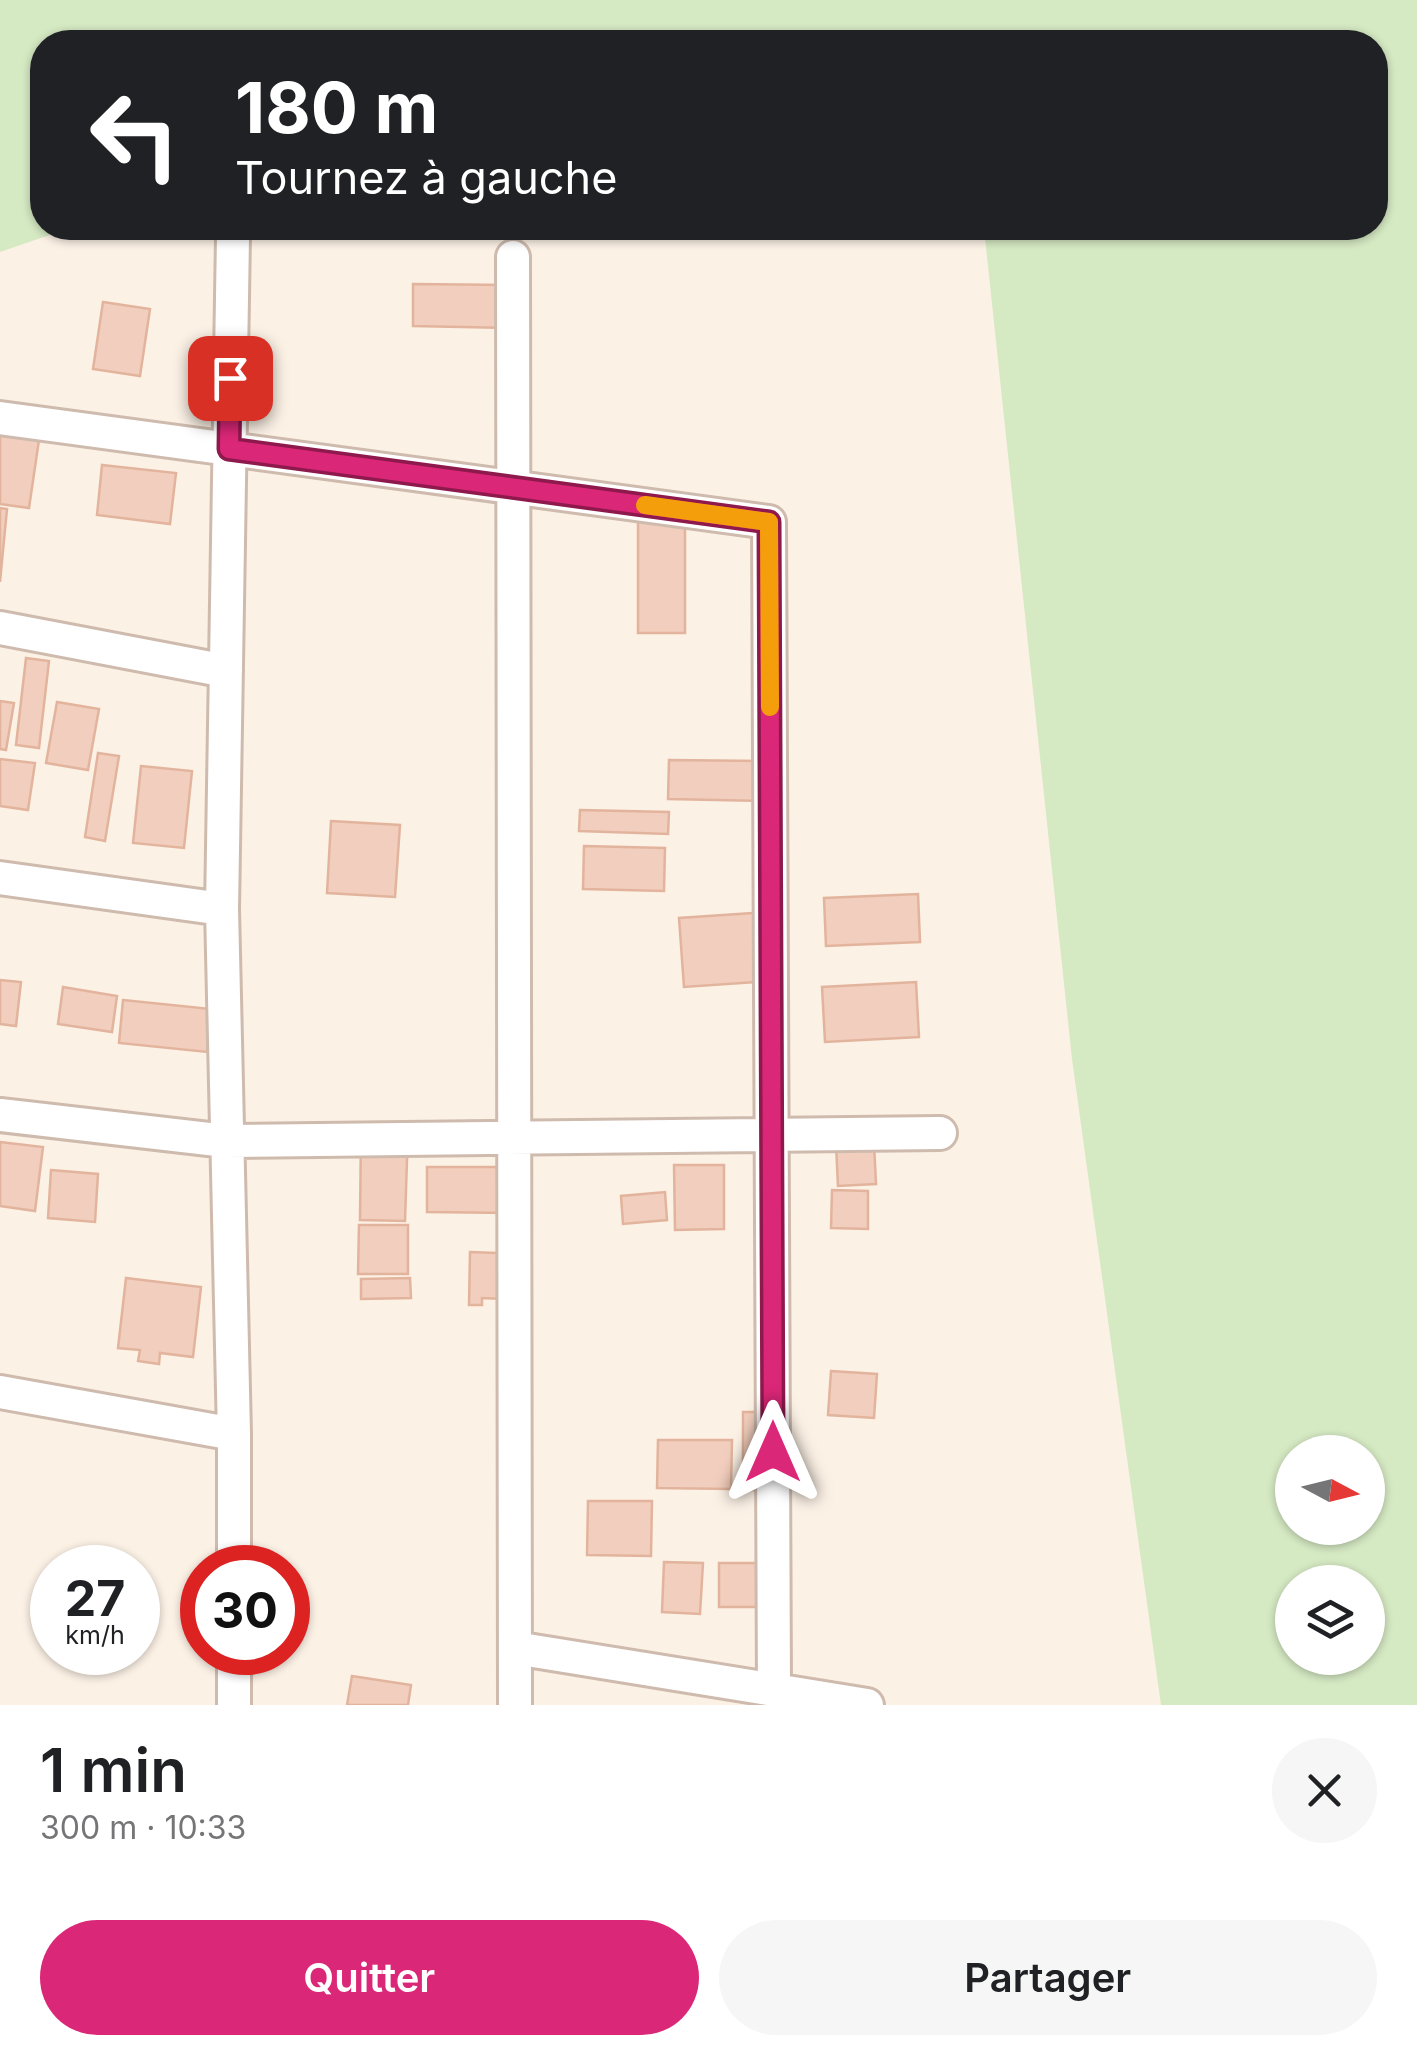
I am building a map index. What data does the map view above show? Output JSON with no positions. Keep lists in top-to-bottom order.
{
  "north": "right",
  "page": {
    "turn": ["180 m", "Tournez à gauche"],
    "speed": "27 km/h",
    "limit": "30",
    "heading": ["1 min", "300 m · 10:33"],
    "buttons": ["Quitter", "Partager"]
  }
}
